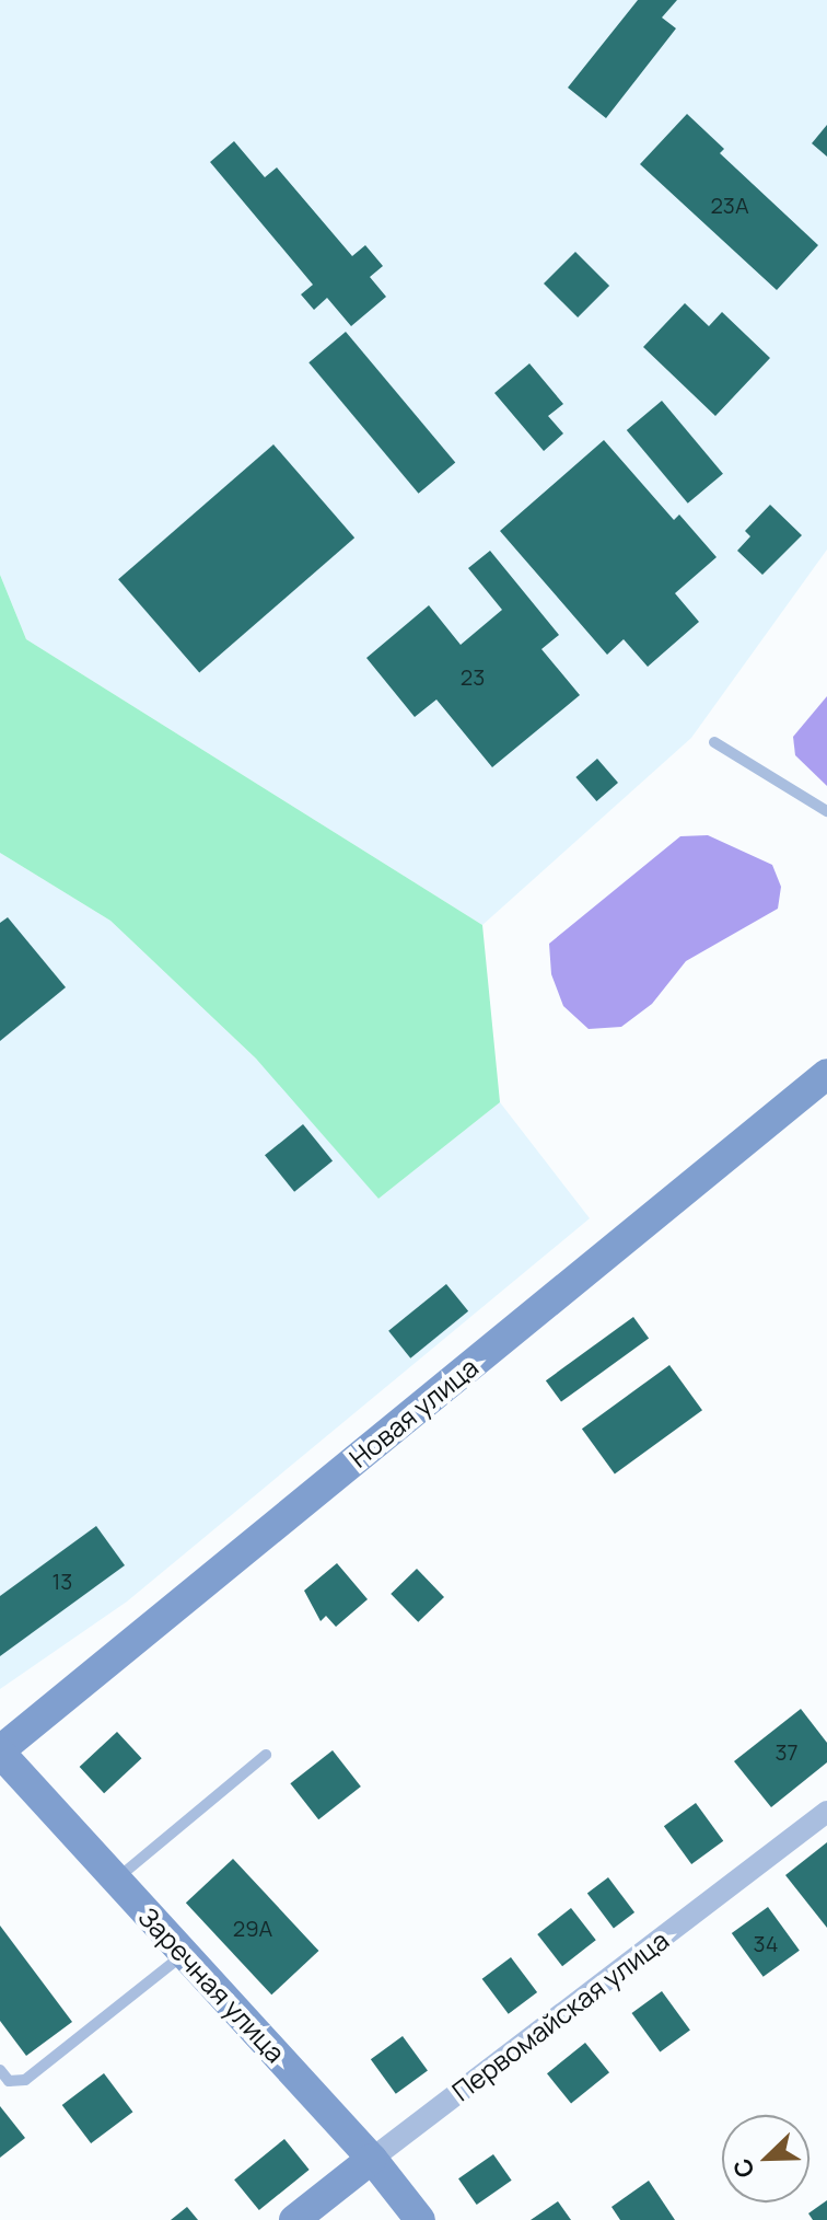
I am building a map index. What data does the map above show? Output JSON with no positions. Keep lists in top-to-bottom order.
{
  "streets": {
    "street": ["Новая улица", "Заречная улица", "Первомайская улица"]
  },
  "crossings": [
    ["Новая улица", "Заречная улица"],
    ["Заречная улица", "Первомайская улица"]
  ],
  "house_numbers": [
    "23А",
    "23",
    "13",
    "37",
    "29А",
    "34"
  ],
  "north": "bottom left"
}
